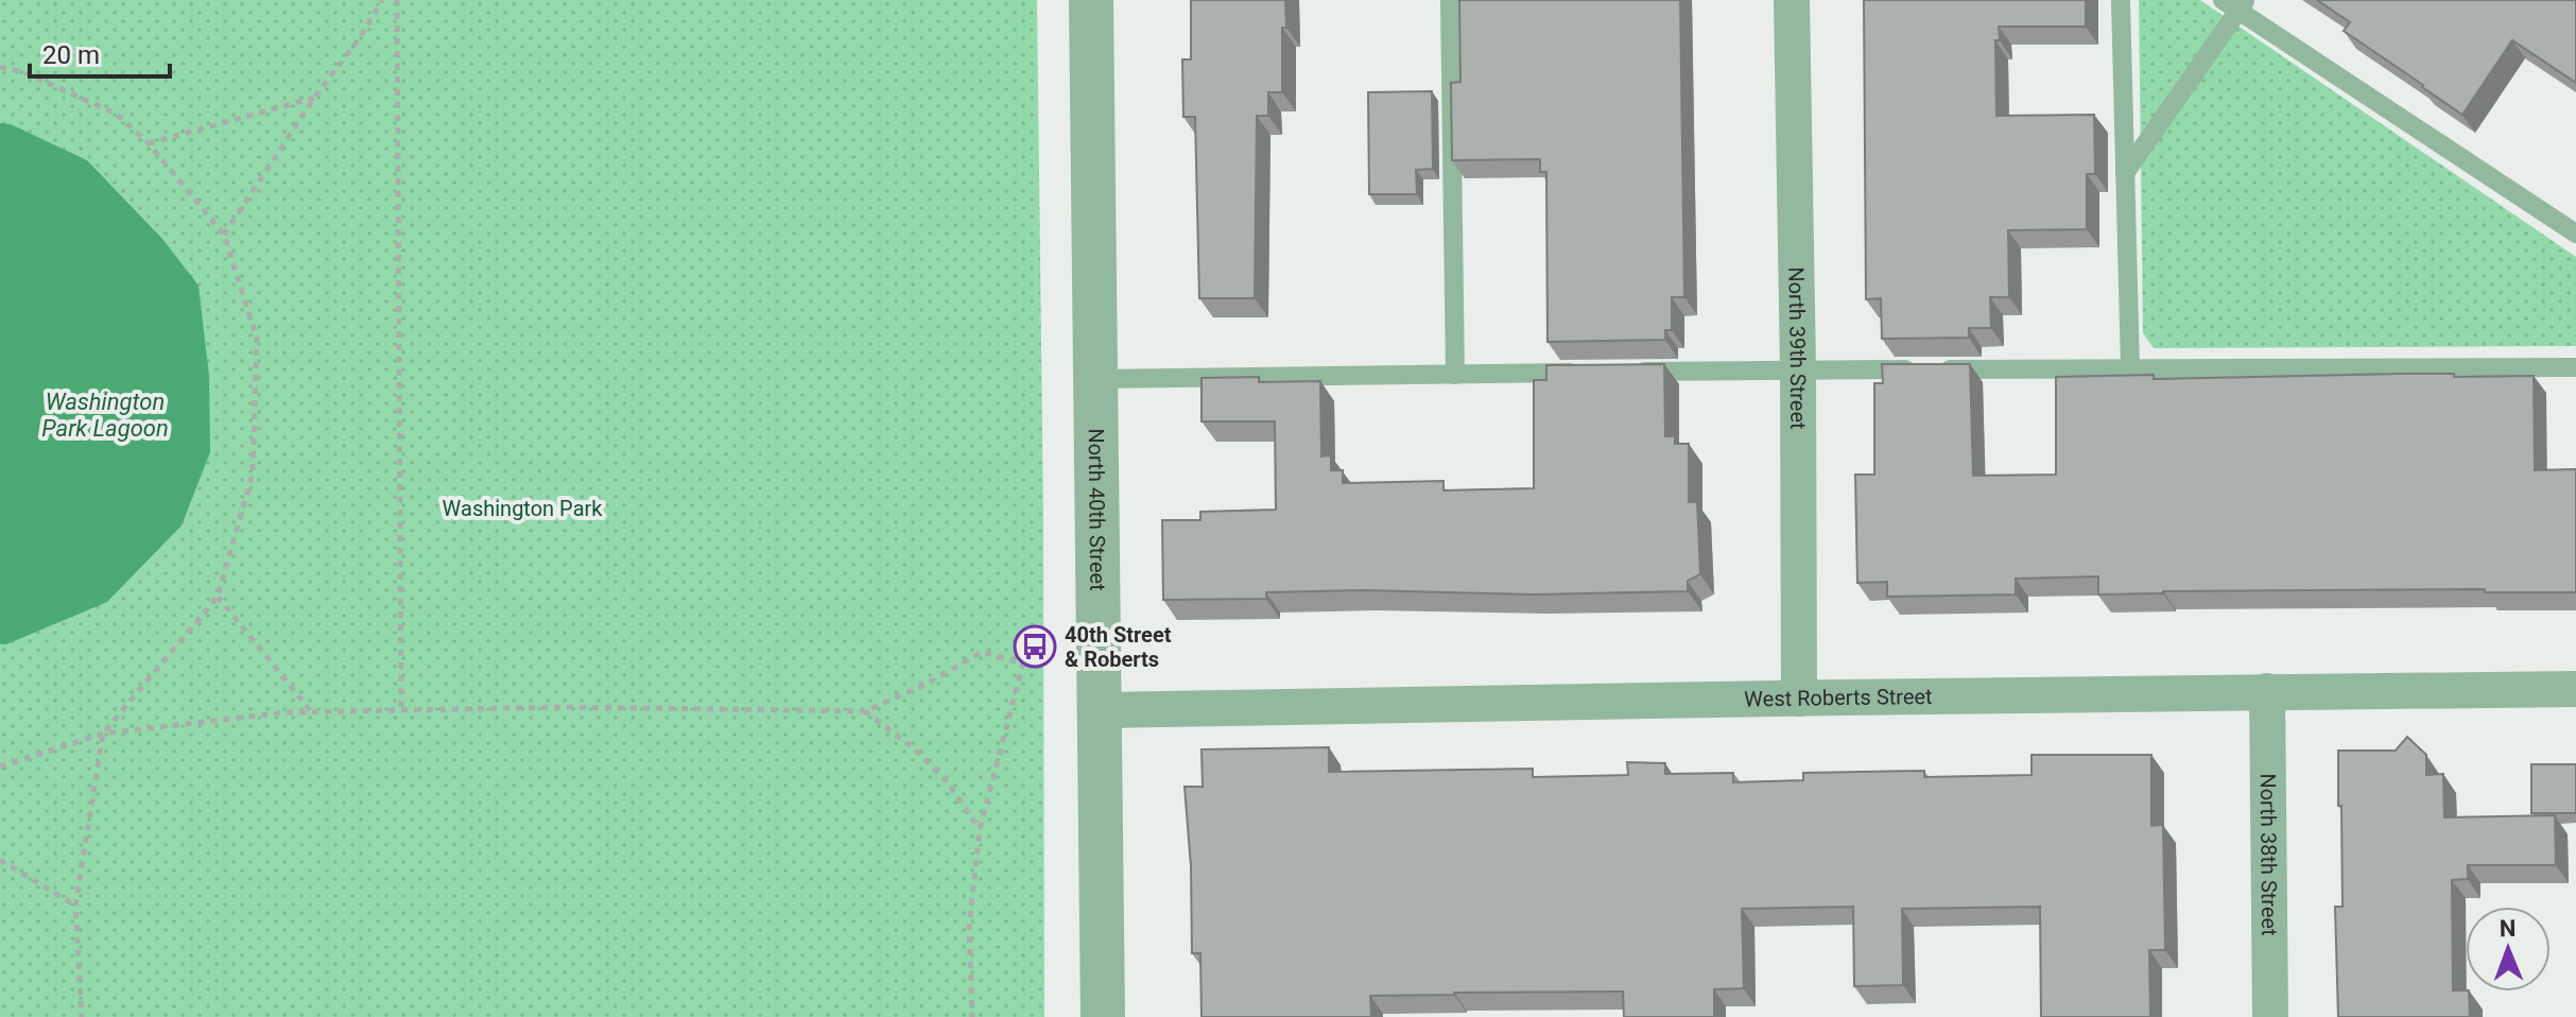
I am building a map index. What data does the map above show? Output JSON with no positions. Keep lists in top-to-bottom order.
{
  "streets": {
    "street": [
      "North 39th Street",
      "North 40th Street",
      "West Roberts Street",
      "North 38th Street"
    ]
  },
  "crossings": [
    ["North 39th Street", "West Roberts Street"],
    ["North 40th Street", "West Roberts Street"],
    ["West Roberts Street", "North 38th Street"]
  ],
  "water": ["Washington Park Lagoon"],
  "parks": ["Washington Park"],
  "places": {
    "bus stop": ["40th Street & Roberts"]
  },
  "scale_bar": "20 m",
  "north": "top"
}
